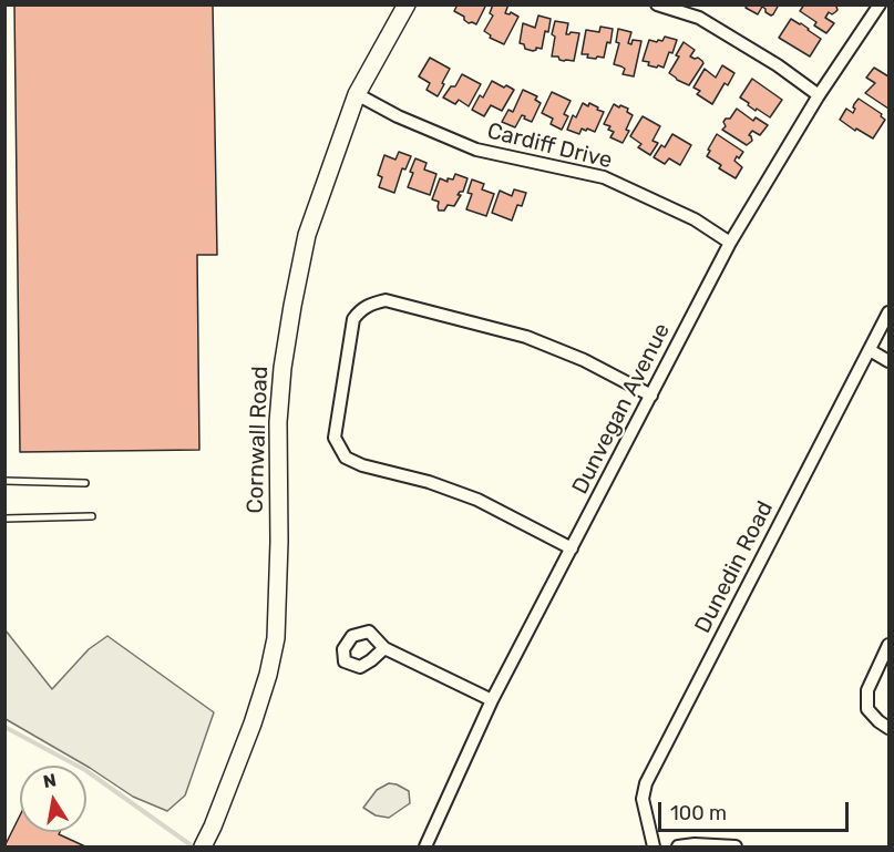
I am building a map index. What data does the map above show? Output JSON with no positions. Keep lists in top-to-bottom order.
{
  "streets": {
    "main road": ["Cornwall Road"],
    "street": ["Cardiff Drive", "Dunvegan Avenue", "Dunedin Road"]
  },
  "crossings": [
    ["Cardiff Drive", "Dunvegan Avenue"],
    ["Cardiff Drive", "Cornwall Road"]
  ],
  "scale_bar": "100 m",
  "north": "top"
}
